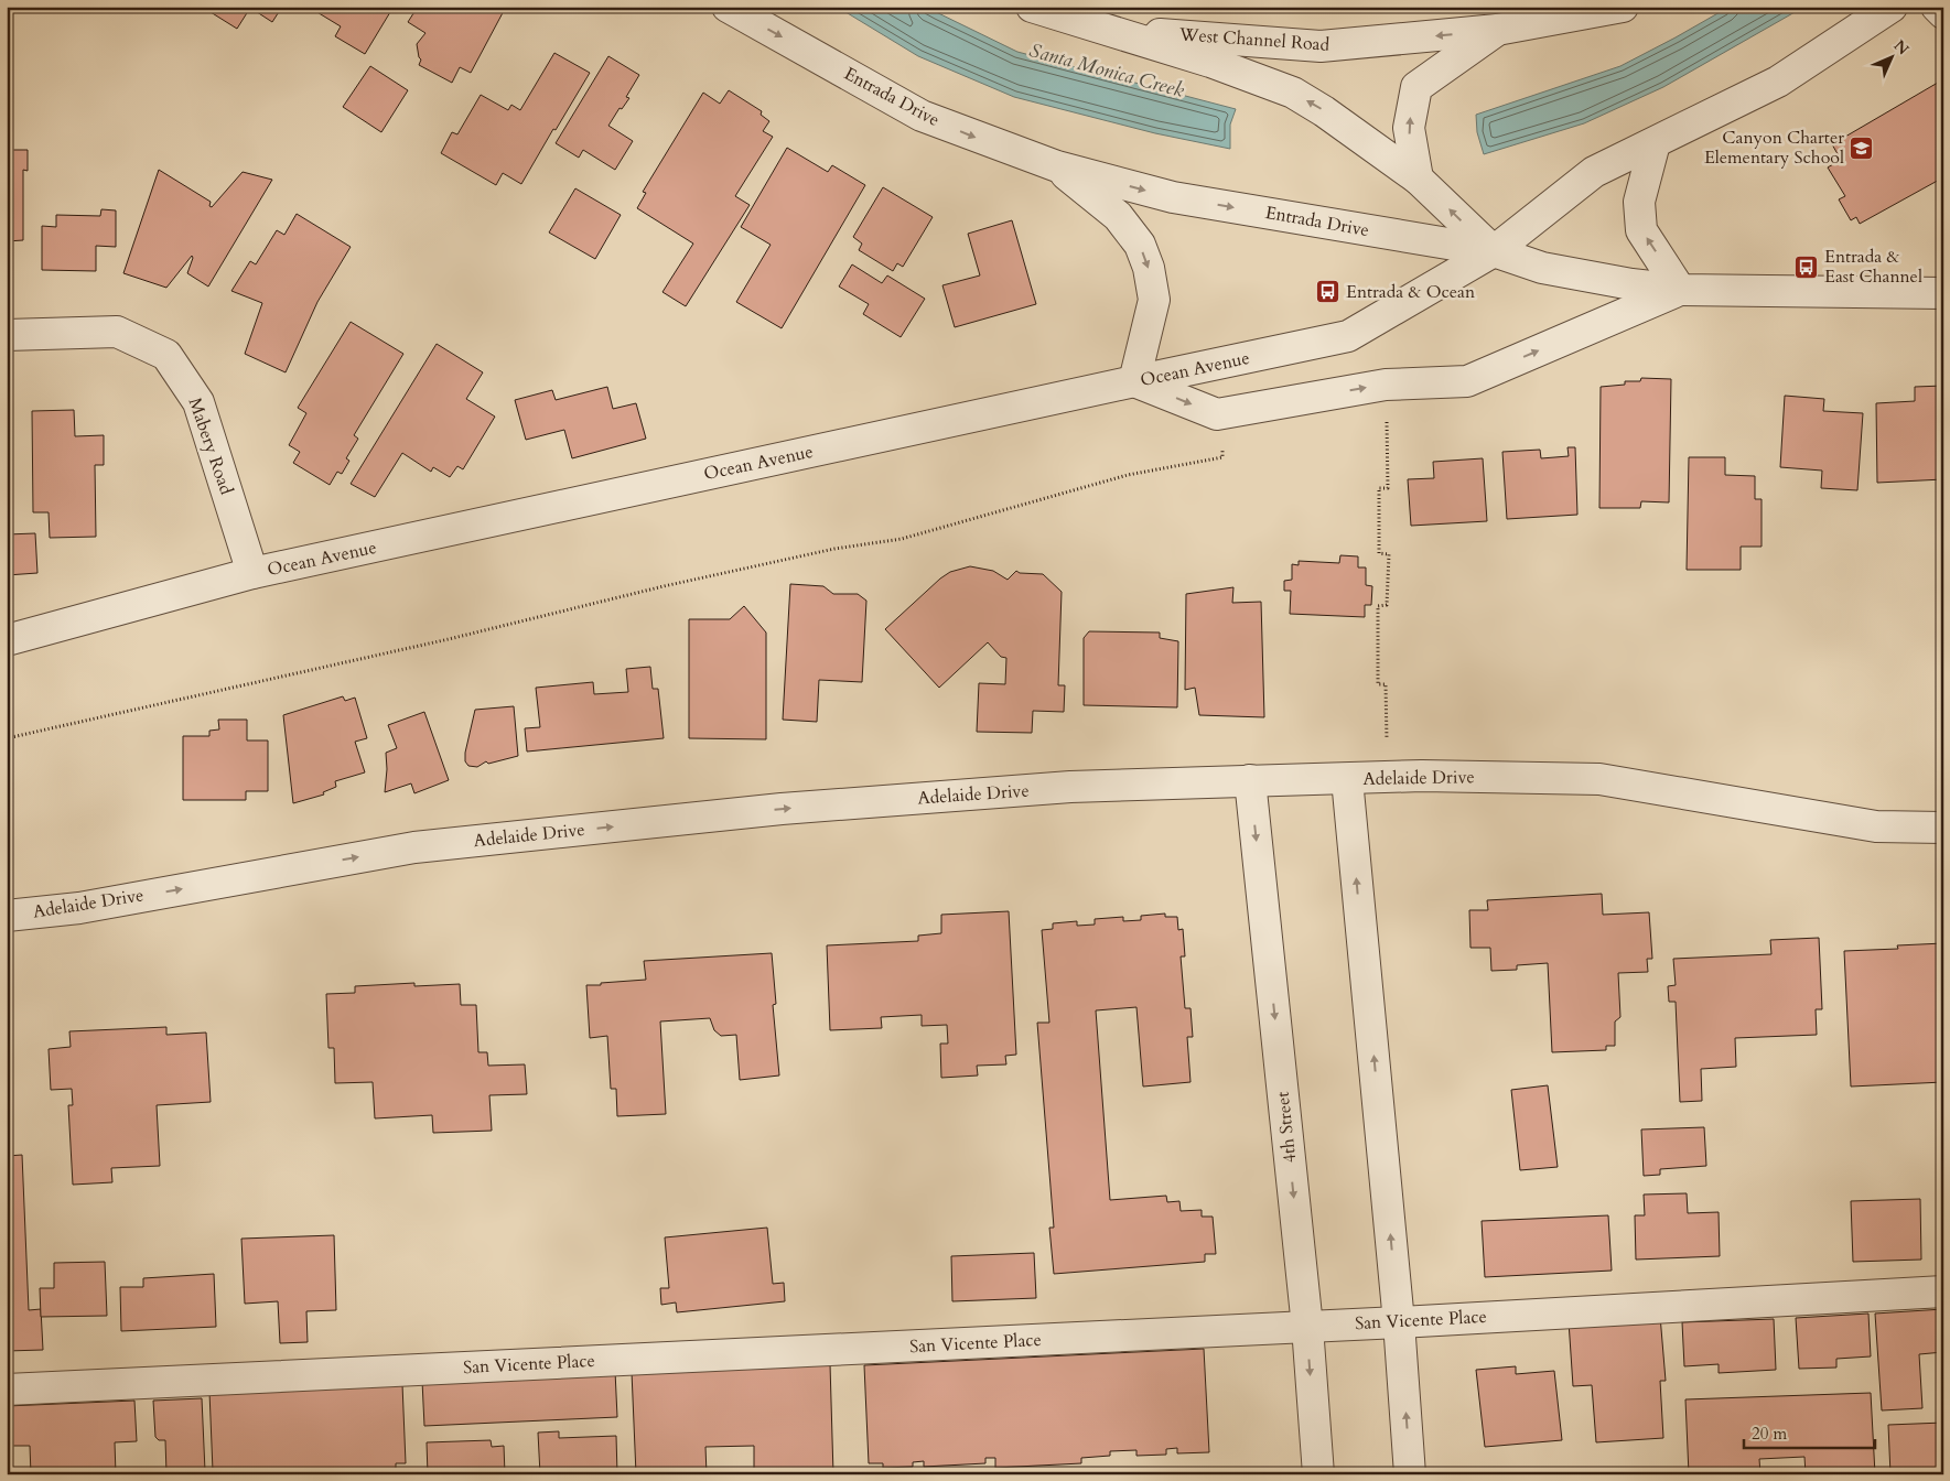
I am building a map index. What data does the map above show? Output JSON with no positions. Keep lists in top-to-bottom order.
{
  "streets": {
    "street": [
      "West Channel Road",
      "Entrada Drive",
      "Ocean Avenue",
      "Mabery Road",
      "Adelaide Drive",
      "4th Street",
      "San Vicente Place"
    ]
  },
  "crossings": [
    ["West Channel Road", "Entrada Drive"],
    ["West Channel Road", "Ocean Avenue"],
    ["Entrada Drive", "Ocean Avenue"],
    ["Ocean Avenue", "Mabery Road"],
    ["Adelaide Drive", "4th Street"],
    ["4th Street", "San Vicente Place"]
  ],
  "one_way": ["Entrada Drive", "Adelaide Drive"],
  "water": ["Santa Monica Creek"],
  "places": {
    "school or university": ["Canyon Charter Elementary School"],
    "bus stop": ["Entrada & East Channel", "Entrada & Ocean"]
  },
  "scale_bar": "20 m",
  "north": "top right"
}
